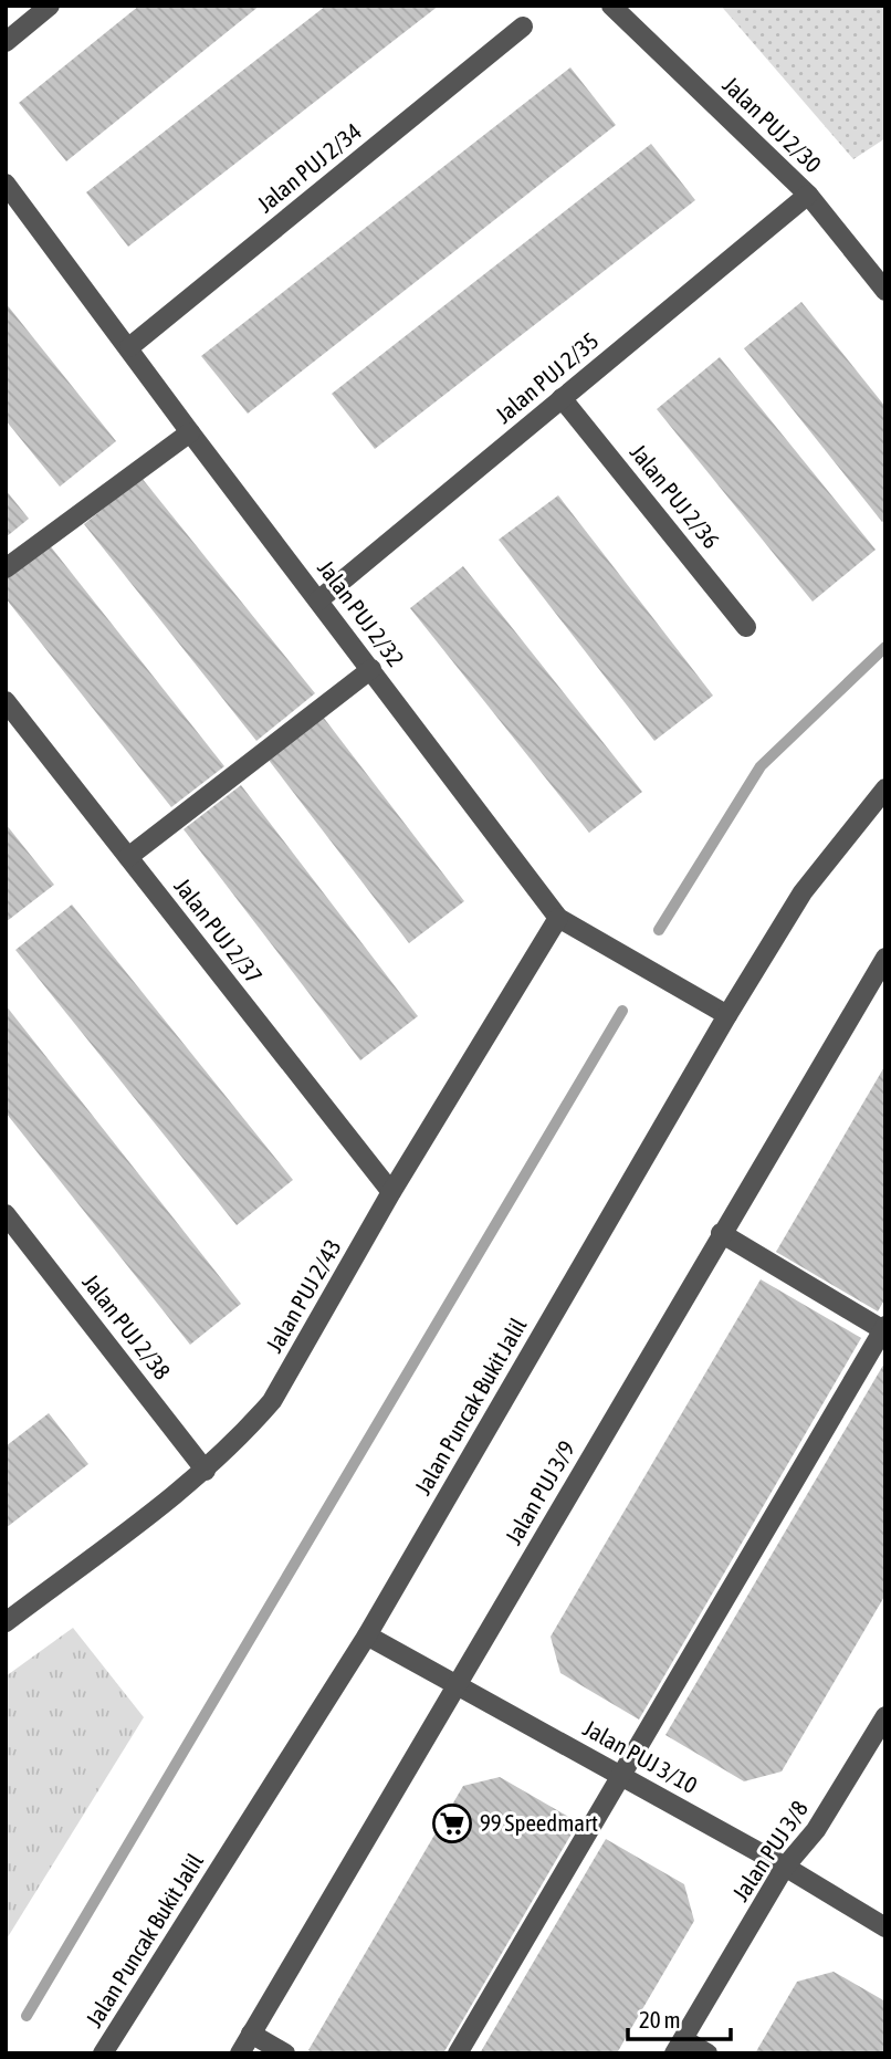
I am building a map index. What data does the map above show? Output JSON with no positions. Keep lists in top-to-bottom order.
{
  "streets": {
    "street": [
      "Jalan PUJ 2/30",
      "Jalan PUJ 2/34",
      "Jalan PUJ 2/35",
      "Jalan PUJ 2/36",
      "Jalan PUJ 2/32",
      "Jalan PUJ 2/37",
      "Jalan PUJ 2/43",
      "Jalan PUJ 2/38",
      "Jalan Puncak Bukit Jalil",
      "Jalan PUJ 3/9",
      "Jalan PUJ 3/10",
      "Jalan PUJ 3/8"
    ]
  },
  "crossings": [
    ["Jalan PUJ 2/30", "Jalan PUJ 2/35"],
    ["Jalan PUJ 2/34", "Jalan PUJ 2/32"],
    ["Jalan PUJ 2/35", "Jalan PUJ 2/36"],
    ["Jalan PUJ 2/35", "Jalan PUJ 2/32"],
    ["Jalan PUJ 2/32", "Jalan PUJ 2/43"],
    ["Jalan PUJ 2/32", "Jalan Puncak Bukit Jalil"],
    ["Jalan PUJ 2/37", "Jalan PUJ 2/43"],
    ["Jalan PUJ 2/43", "Jalan PUJ 2/38"],
    ["Jalan Puncak Bukit Jalil", "Jalan PUJ 3/10"],
    ["Jalan PUJ 3/9", "Jalan PUJ 3/10"],
    ["Jalan PUJ 3/10", "Jalan PUJ 3/8"]
  ],
  "places": {
    "supermarket": ["99 Speedmart"]
  },
  "scale_bar": "20 m"
}
